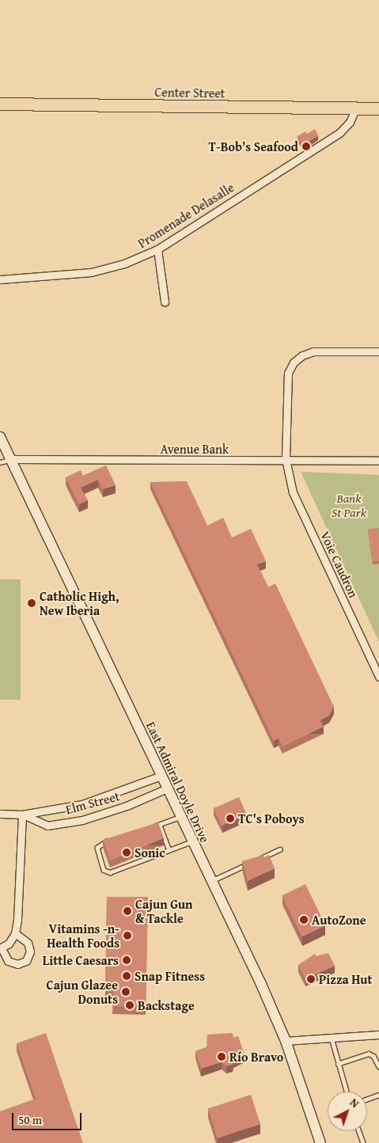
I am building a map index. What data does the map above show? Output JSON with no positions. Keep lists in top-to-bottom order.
{
  "streets": {
    "main road": ["Center Street", "East Admiral Doyle Drive"],
    "street": [
      "Promenade Delasalle",
      "Avenue Bank",
      "Voie Caudron",
      "Elm Street"
    ]
  },
  "crossings": [
    ["Center Street", "Promenade Delasalle"],
    ["Avenue Bank", "Voie Caudron"],
    ["Avenue Bank", "East Admiral Doyle Drive"],
    ["East Admiral Doyle Drive", "Elm Street"]
  ],
  "parks": ["Bank St Park"],
  "places": [
    "T-Bob's Seafood",
    "Catholic High, New Iberia",
    "TC's Poboys",
    "Sonic",
    "Cajun Gun & Tackle",
    "AutoZone",
    "Vitamins -n- Health Foods",
    "Little Caesars",
    "Snap Fitness",
    "Pizza Hut",
    "Cajun Glazee Donuts",
    "Backstage",
    "Río Bravo"
  ],
  "scale_bar": "50 m",
  "north": "top right"
}
